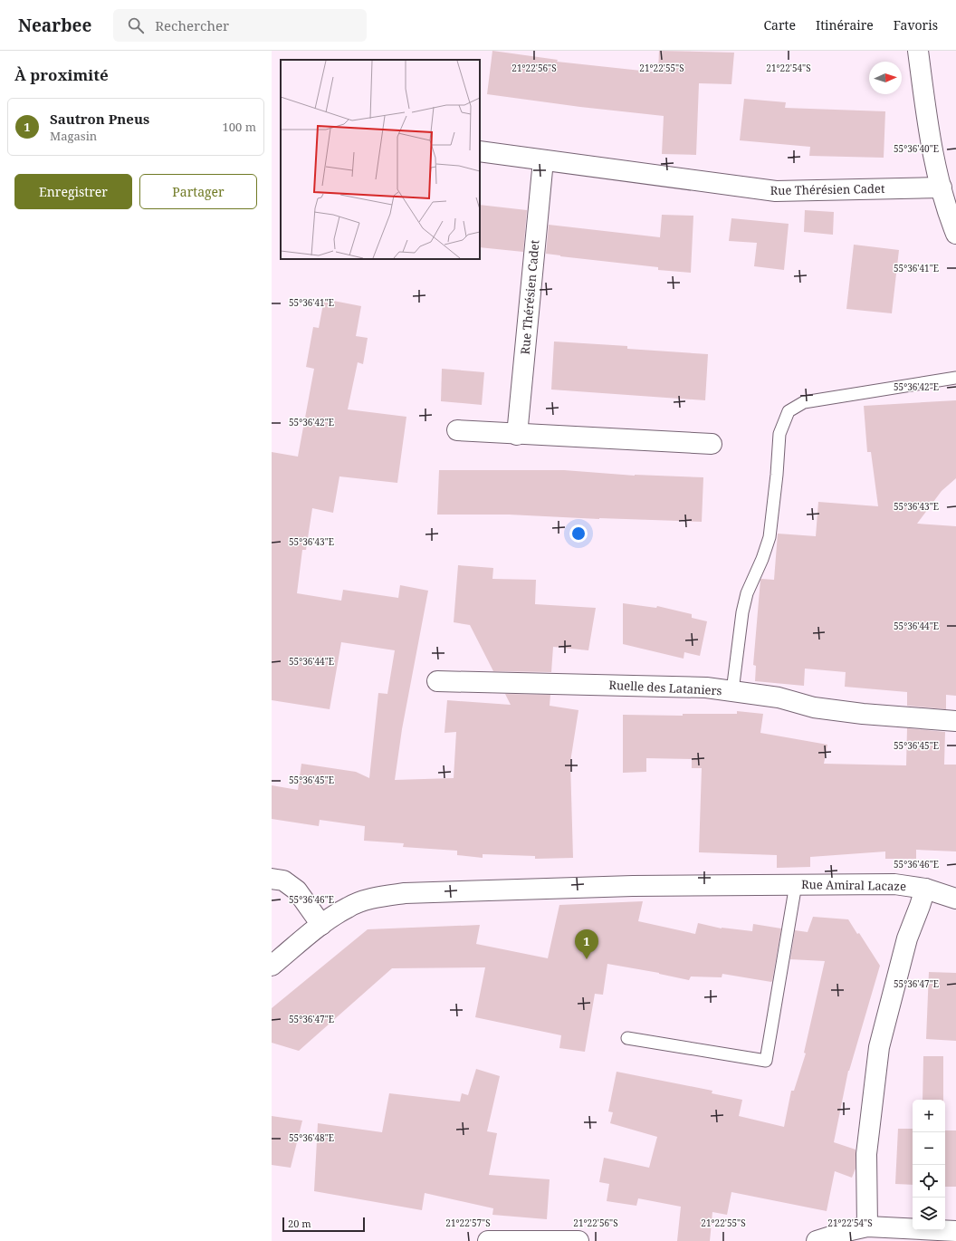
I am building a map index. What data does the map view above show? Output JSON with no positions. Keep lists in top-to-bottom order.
{
  "streets": {
    "street": ["Rue Thérésien Cadet", "Ruelle des Lataniers", "Rue Amiral Lacaze"]
  },
  "scale_bar": "20 m",
  "north": "right",
  "page": {
    "header": "Nearbee",
    "search": "Rechercher",
    "nav": ["Carte", "Itinéraire", "Favoris"],
    "heading": "À proximité",
    "list": [
      {
        "mark": "1",
        "name": "Sautron Pneus",
        "note": "Magasin",
        "value": "100 m"
      }
    ],
    "buttons": ["Enregistrer", "Partager"],
    "pins": "1",
    "map_buttons": ["+", "−"],
    "scale": "20 m"
  },
  "coordinates": [
    "21°22'56\"S",
    "21°22'55\"S",
    "21°22'54\"S",
    "55°36'40\"E",
    "55°36'41\"E",
    "55°36'42\"E",
    "55°36'43\"E",
    "55°36'44\"E",
    "55°36'45\"E",
    "55°36'46\"E",
    "55°36'47\"E",
    "55°36'48\"E",
    "21°22'57\"S"
  ]
}
